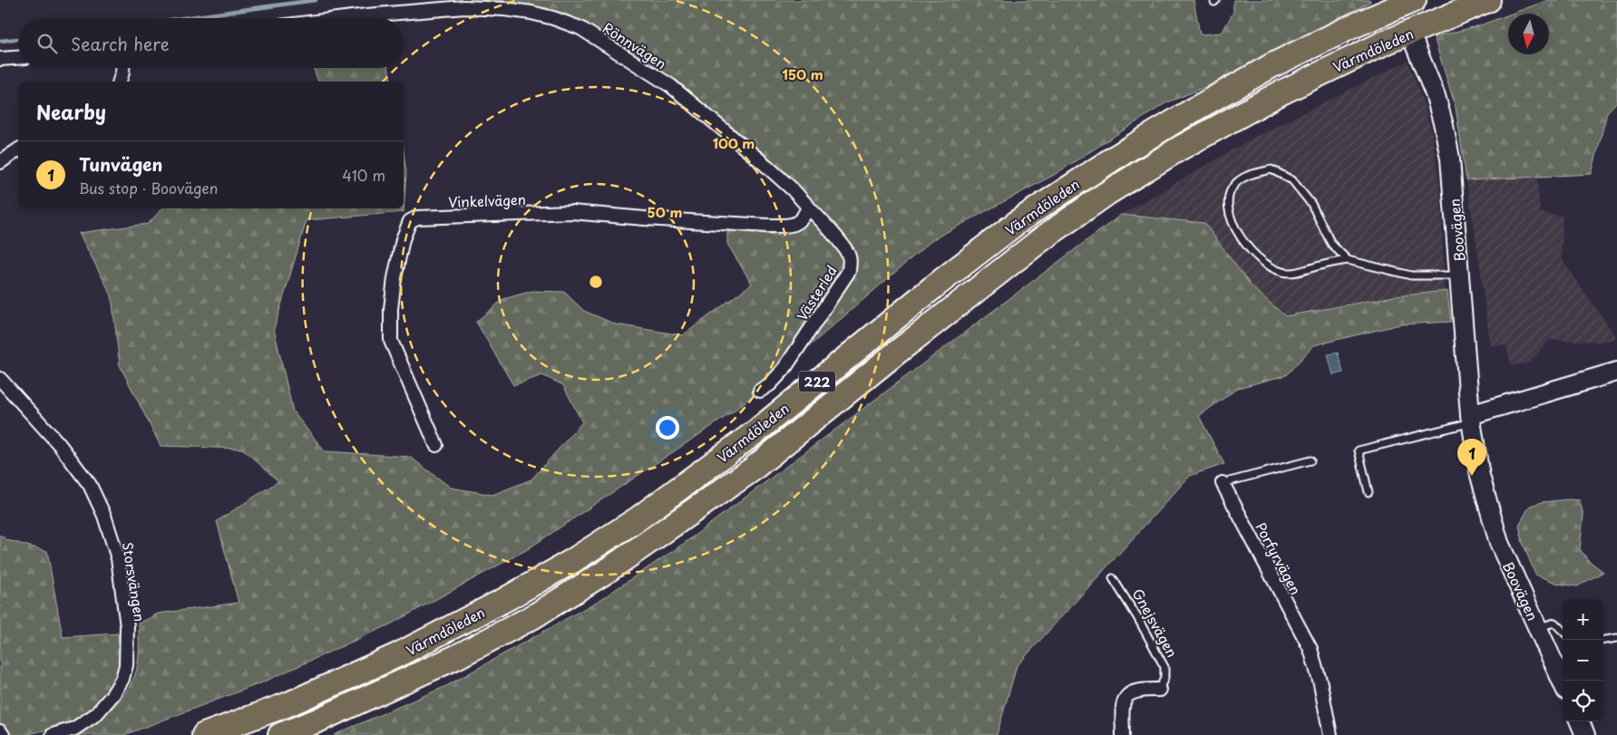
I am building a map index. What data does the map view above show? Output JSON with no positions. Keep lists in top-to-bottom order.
{
  "streets": {
    "highway": ["Värmdöleden", "222"],
    "street": [
      "Rönnvägen",
      "Vinkelvägen",
      "Boovägen",
      "Västerled",
      "Porfyrvägen",
      "Storsvängen",
      "Gnejsvägen"
    ]
  },
  "crossings": [
    ["Rönnvägen", "Vinkelvägen"],
    ["Rönnvägen", "Västerled"],
    ["Vinkelvägen", "Västerled"]
  ],
  "north": "bottom",
  "page": {
    "search": "Search here",
    "heading": "Nearby",
    "list": [
      {
        "mark": "1",
        "name": "Tunvägen",
        "note": "Bus stop · Boovägen",
        "value": "410 m"
      }
    ],
    "pins": "1",
    "map_buttons": ["+", "−"]
  },
  "rings": ["150 m", "100 m", "50 m"]
}
